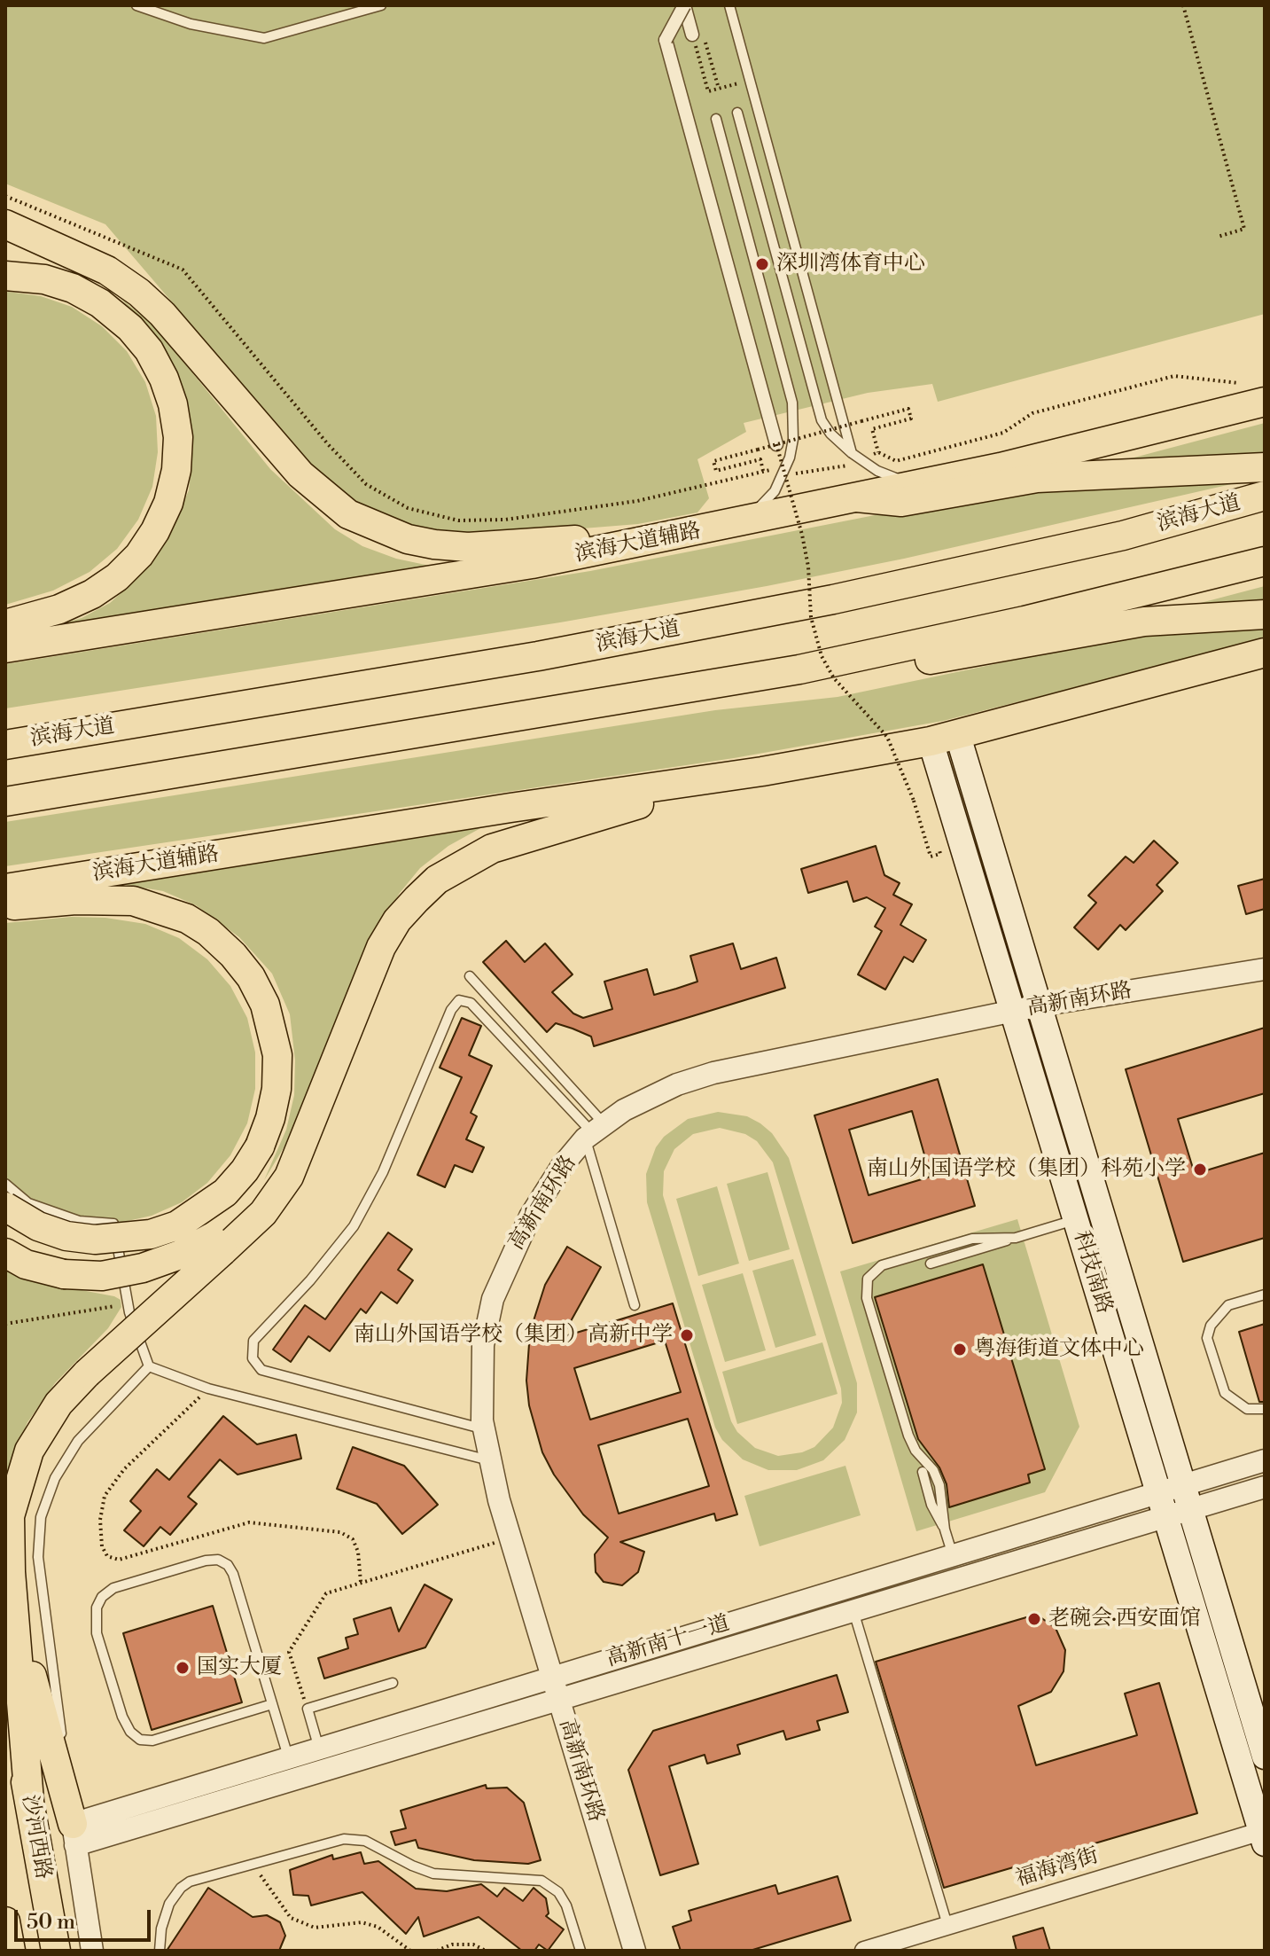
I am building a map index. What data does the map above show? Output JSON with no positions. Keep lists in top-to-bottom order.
{
  "streets": {
    "main road": [
      "滨海大道",
      "滨海大道辅路",
      "科技南路",
      "沙河西路"
    ],
    "street": ["高新南环路", "高新南十一道", "福海湾街"]
  },
  "crossings": [
    ["滨海大道辅路", "科技南路"],
    ["高新南环路", "科技南路"],
    ["高新南环路", "高新南十一道"],
    ["科技南路", "高新南十一道"],
    ["科技南路", "福海湾街"]
  ],
  "places": [
    "深圳湾体育中心",
    "南山外国语学校（集团）科苑小学",
    "南山外国语学校（集团）高新中学",
    "粤海街道文体中心",
    "老碗会·西安面馆",
    "国实大厦"
  ],
  "scale_bar": "50 m"
}
